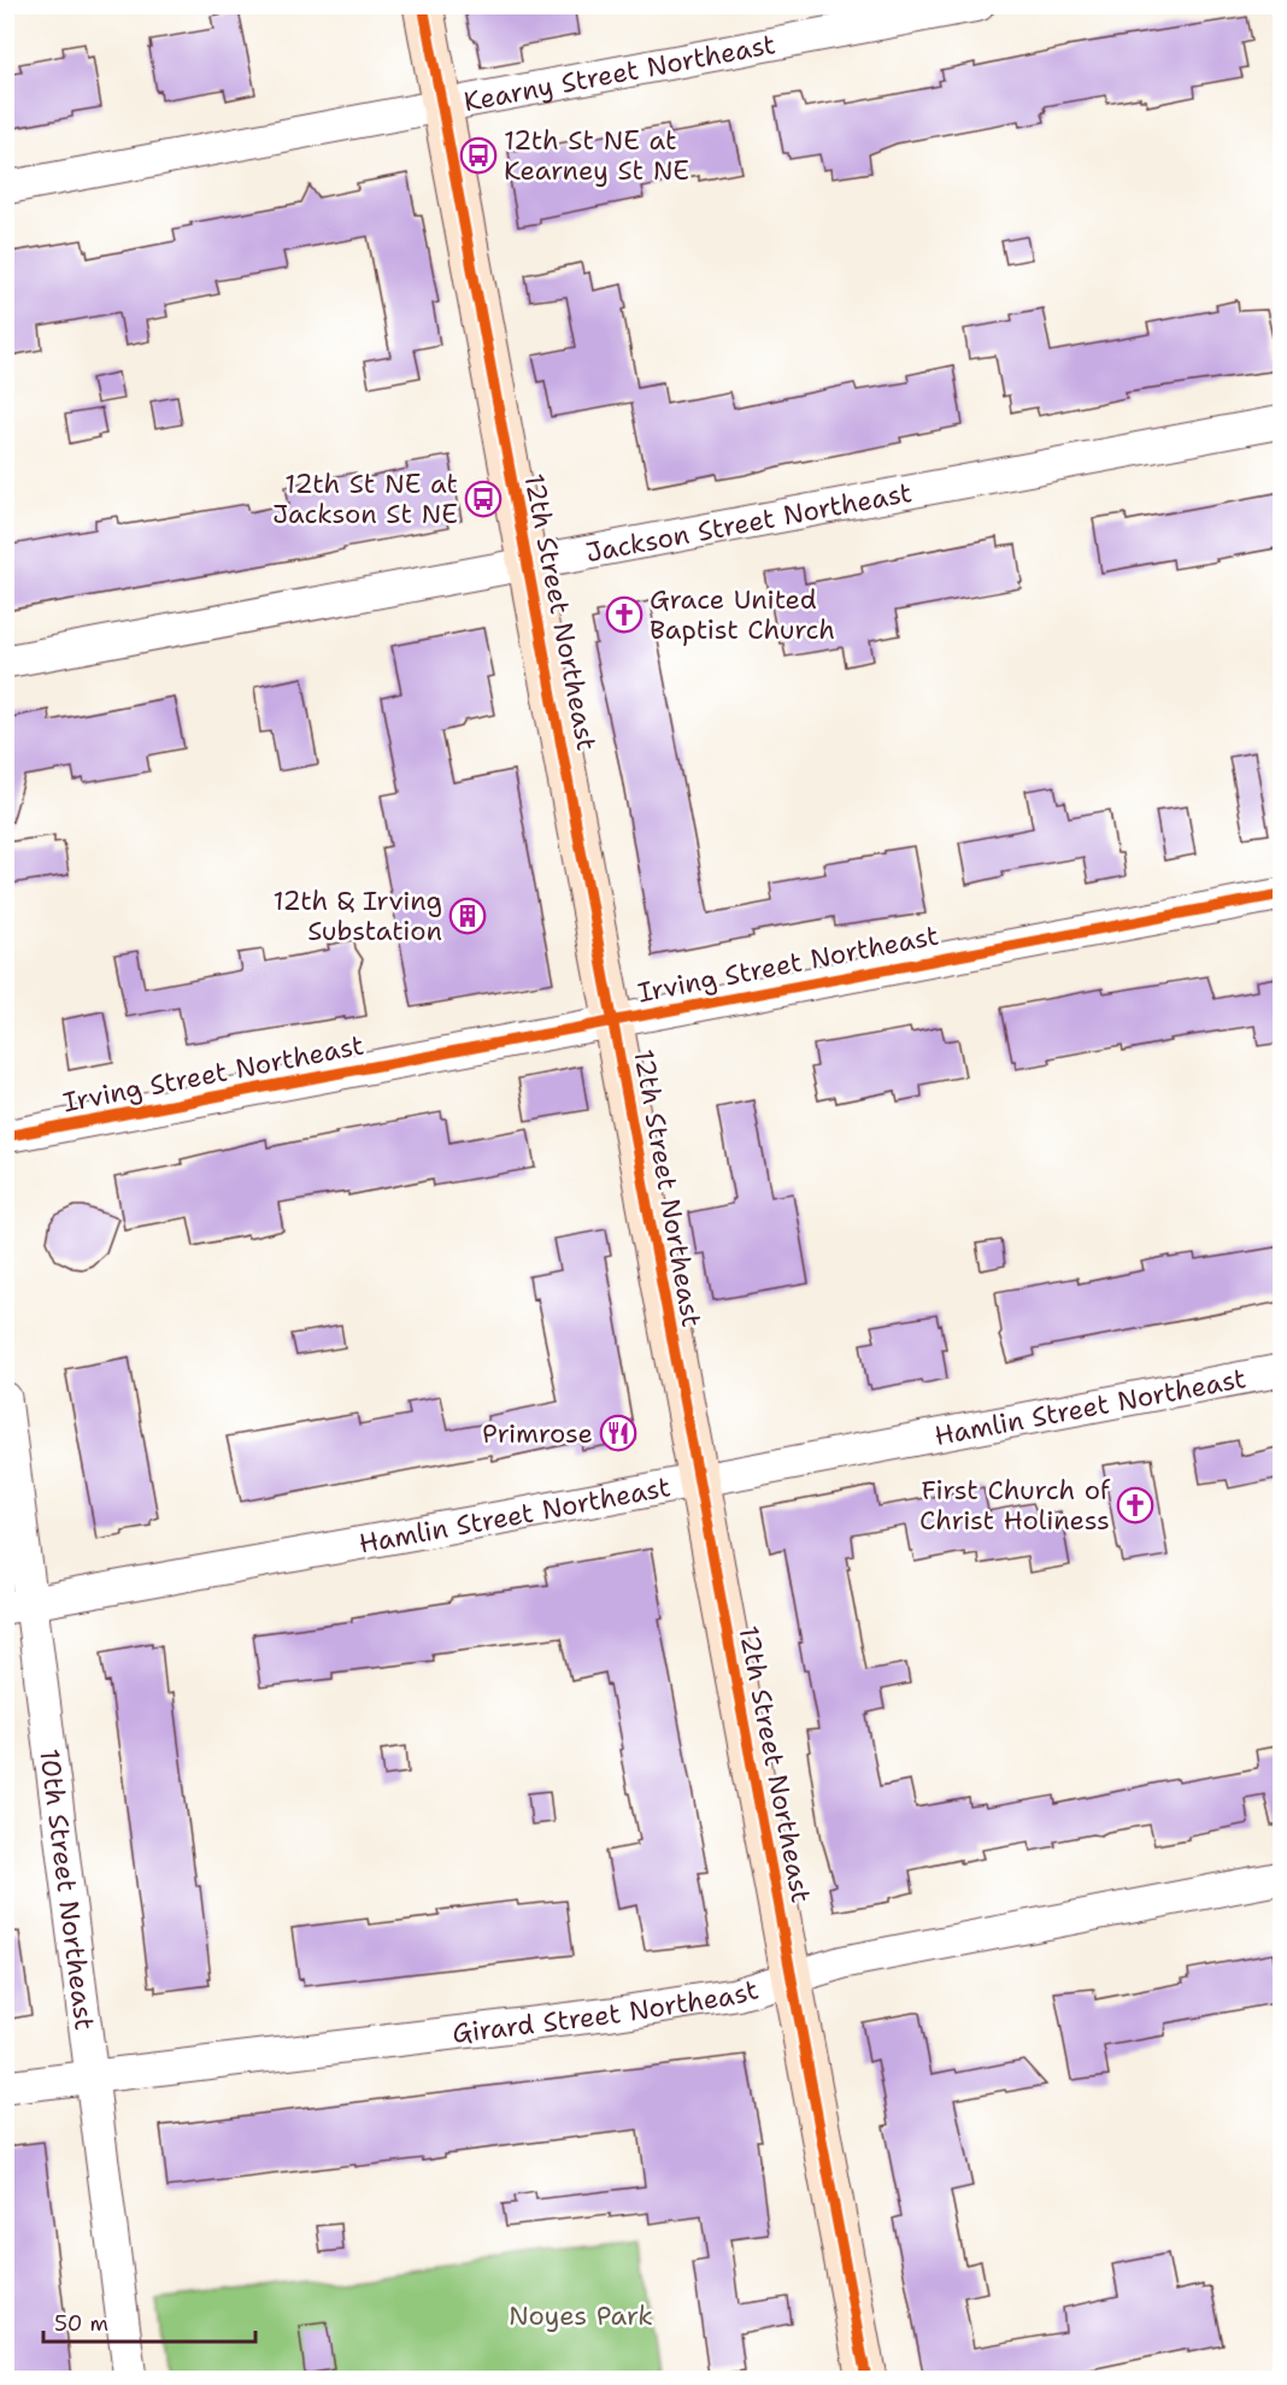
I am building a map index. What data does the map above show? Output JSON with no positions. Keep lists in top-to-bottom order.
{
  "streets": {
    "street": [
      "Kearny Street Northeast",
      "Jackson Street Northeast",
      "12th Street Northeast",
      "Irving Street Northeast",
      "Hamlin Street Northeast",
      "10th Street Northeast",
      "Girard Street Northeast"
    ]
  },
  "crossings": [
    ["Kearny Street Northeast", "12th Street Northeast"],
    ["Jackson Street Northeast", "12th Street Northeast"],
    ["12th Street Northeast", "Irving Street Northeast"],
    ["12th Street Northeast", "Hamlin Street Northeast"],
    ["12th Street Northeast", "Girard Street Northeast"],
    ["Hamlin Street Northeast", "10th Street Northeast"],
    ["10th Street Northeast", "Girard Street Northeast"]
  ],
  "parks": ["Noyes Park"],
  "places": {
    "bus stop": ["12th St NE at Kearney St NE", "12th St NE at Jackson St NE"],
    "church": ["Grace United Baptist Church", "First Church of Christ Holiness"],
    "building": ["12th & Irving Substation"],
    "restaurant": ["Primrose"]
  },
  "scale_bar": "50 m"
}
